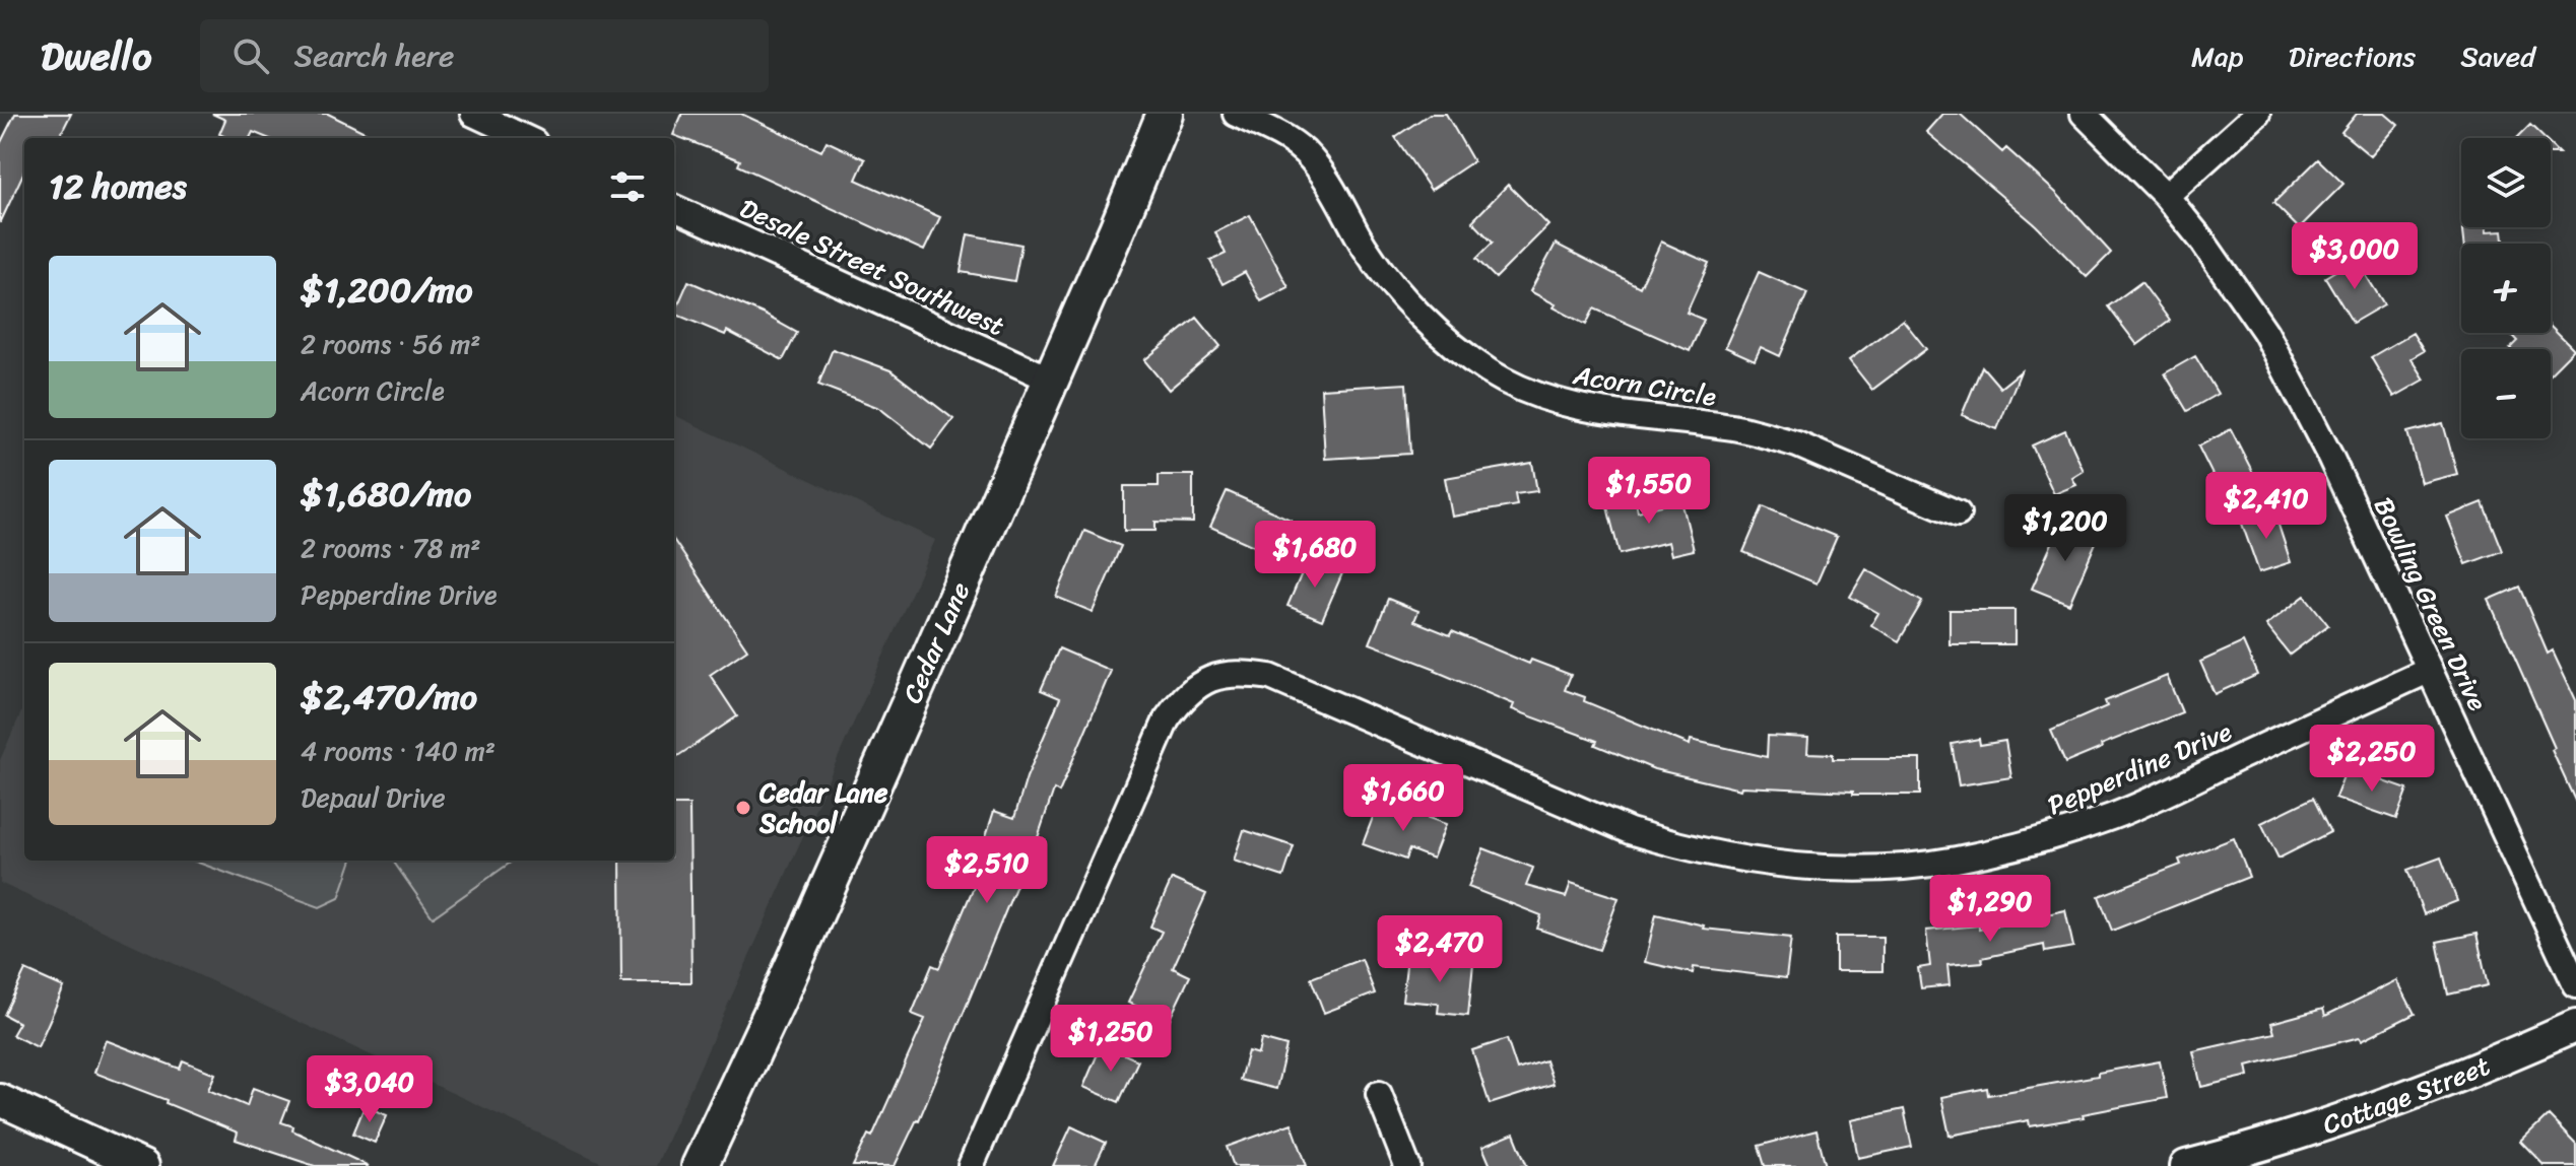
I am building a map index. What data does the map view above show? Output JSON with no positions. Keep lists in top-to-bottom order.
{
  "streets": {
    "main road": ["Cedar Lane"],
    "street": [
      "Desale Street Southwest",
      "Acorn Circle",
      "Bowling Green Drive",
      "Pepperdine Drive",
      "Cottage Street"
    ]
  },
  "crossings": [
    ["Desale Street Southwest", "Cedar Lane"],
    ["Bowling Green Drive", "Pepperdine Drive"]
  ],
  "places": ["Cedar Lane School"],
  "page": {
    "header": "Dwello",
    "search": "Search here",
    "nav": ["Map", "Directions", "Saved"],
    "map_buttons": ["+", "−"],
    "heading": "12 homes",
    "price": [
      "$3,000",
      "$1,550",
      "$2,410",
      "$1,200",
      "$1,680",
      "$2,250",
      "$1,660",
      "$2,510",
      "$1,290",
      "$2,470",
      "$1,250",
      "$3,040"
    ],
    "list": [
      {
        "name": "$1,200/mo",
        "note": "2 rooms · 56 m² · Acorn Circle"
      },
      {
        "name": "$1,680/mo",
        "note": "2 rooms · 78 m² · Pepperdine Drive"
      },
      {
        "name": "$2,470/mo",
        "note": "4 rooms · 140 m² · Depaul Drive"
      }
    ]
  }
}
